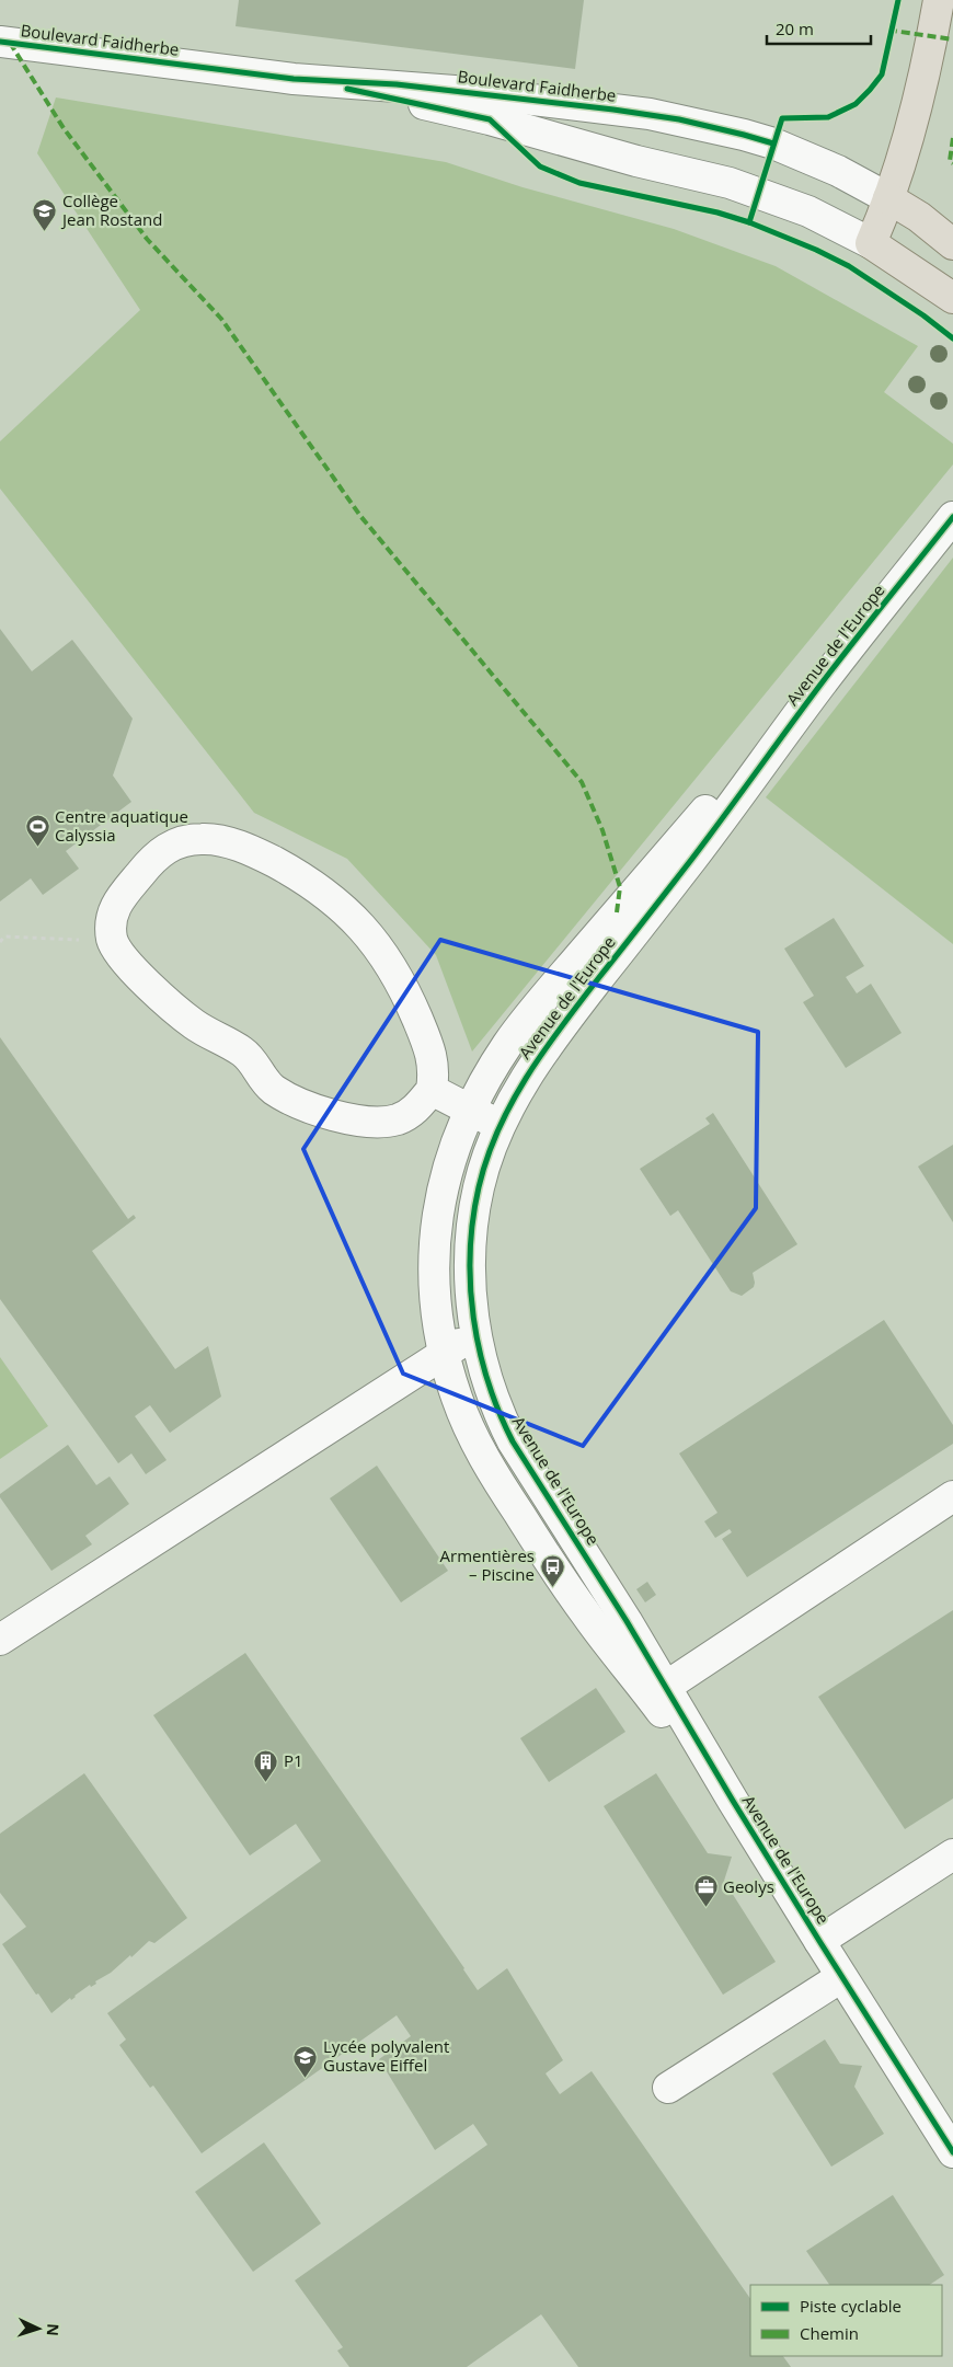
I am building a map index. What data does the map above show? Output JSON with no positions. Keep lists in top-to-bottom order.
{
  "streets": {
    "main road": ["Boulevard Faidherbe"],
    "street": ["Avenue de l'Europe"]
  },
  "places": {
    "school or university": ["Collège Jean Rostand", "Lycée polyvalent Gustave Eiffel"],
    "sports": ["Centre aquatique Calyssia"],
    "bus stop": ["Armentières – Piscine"],
    "building": ["P1"],
    "office": ["Geolys"]
  },
  "legend": ["Piste cyclable", "Chemin"],
  "scale_bar": "20 m",
  "north": "right"
}
